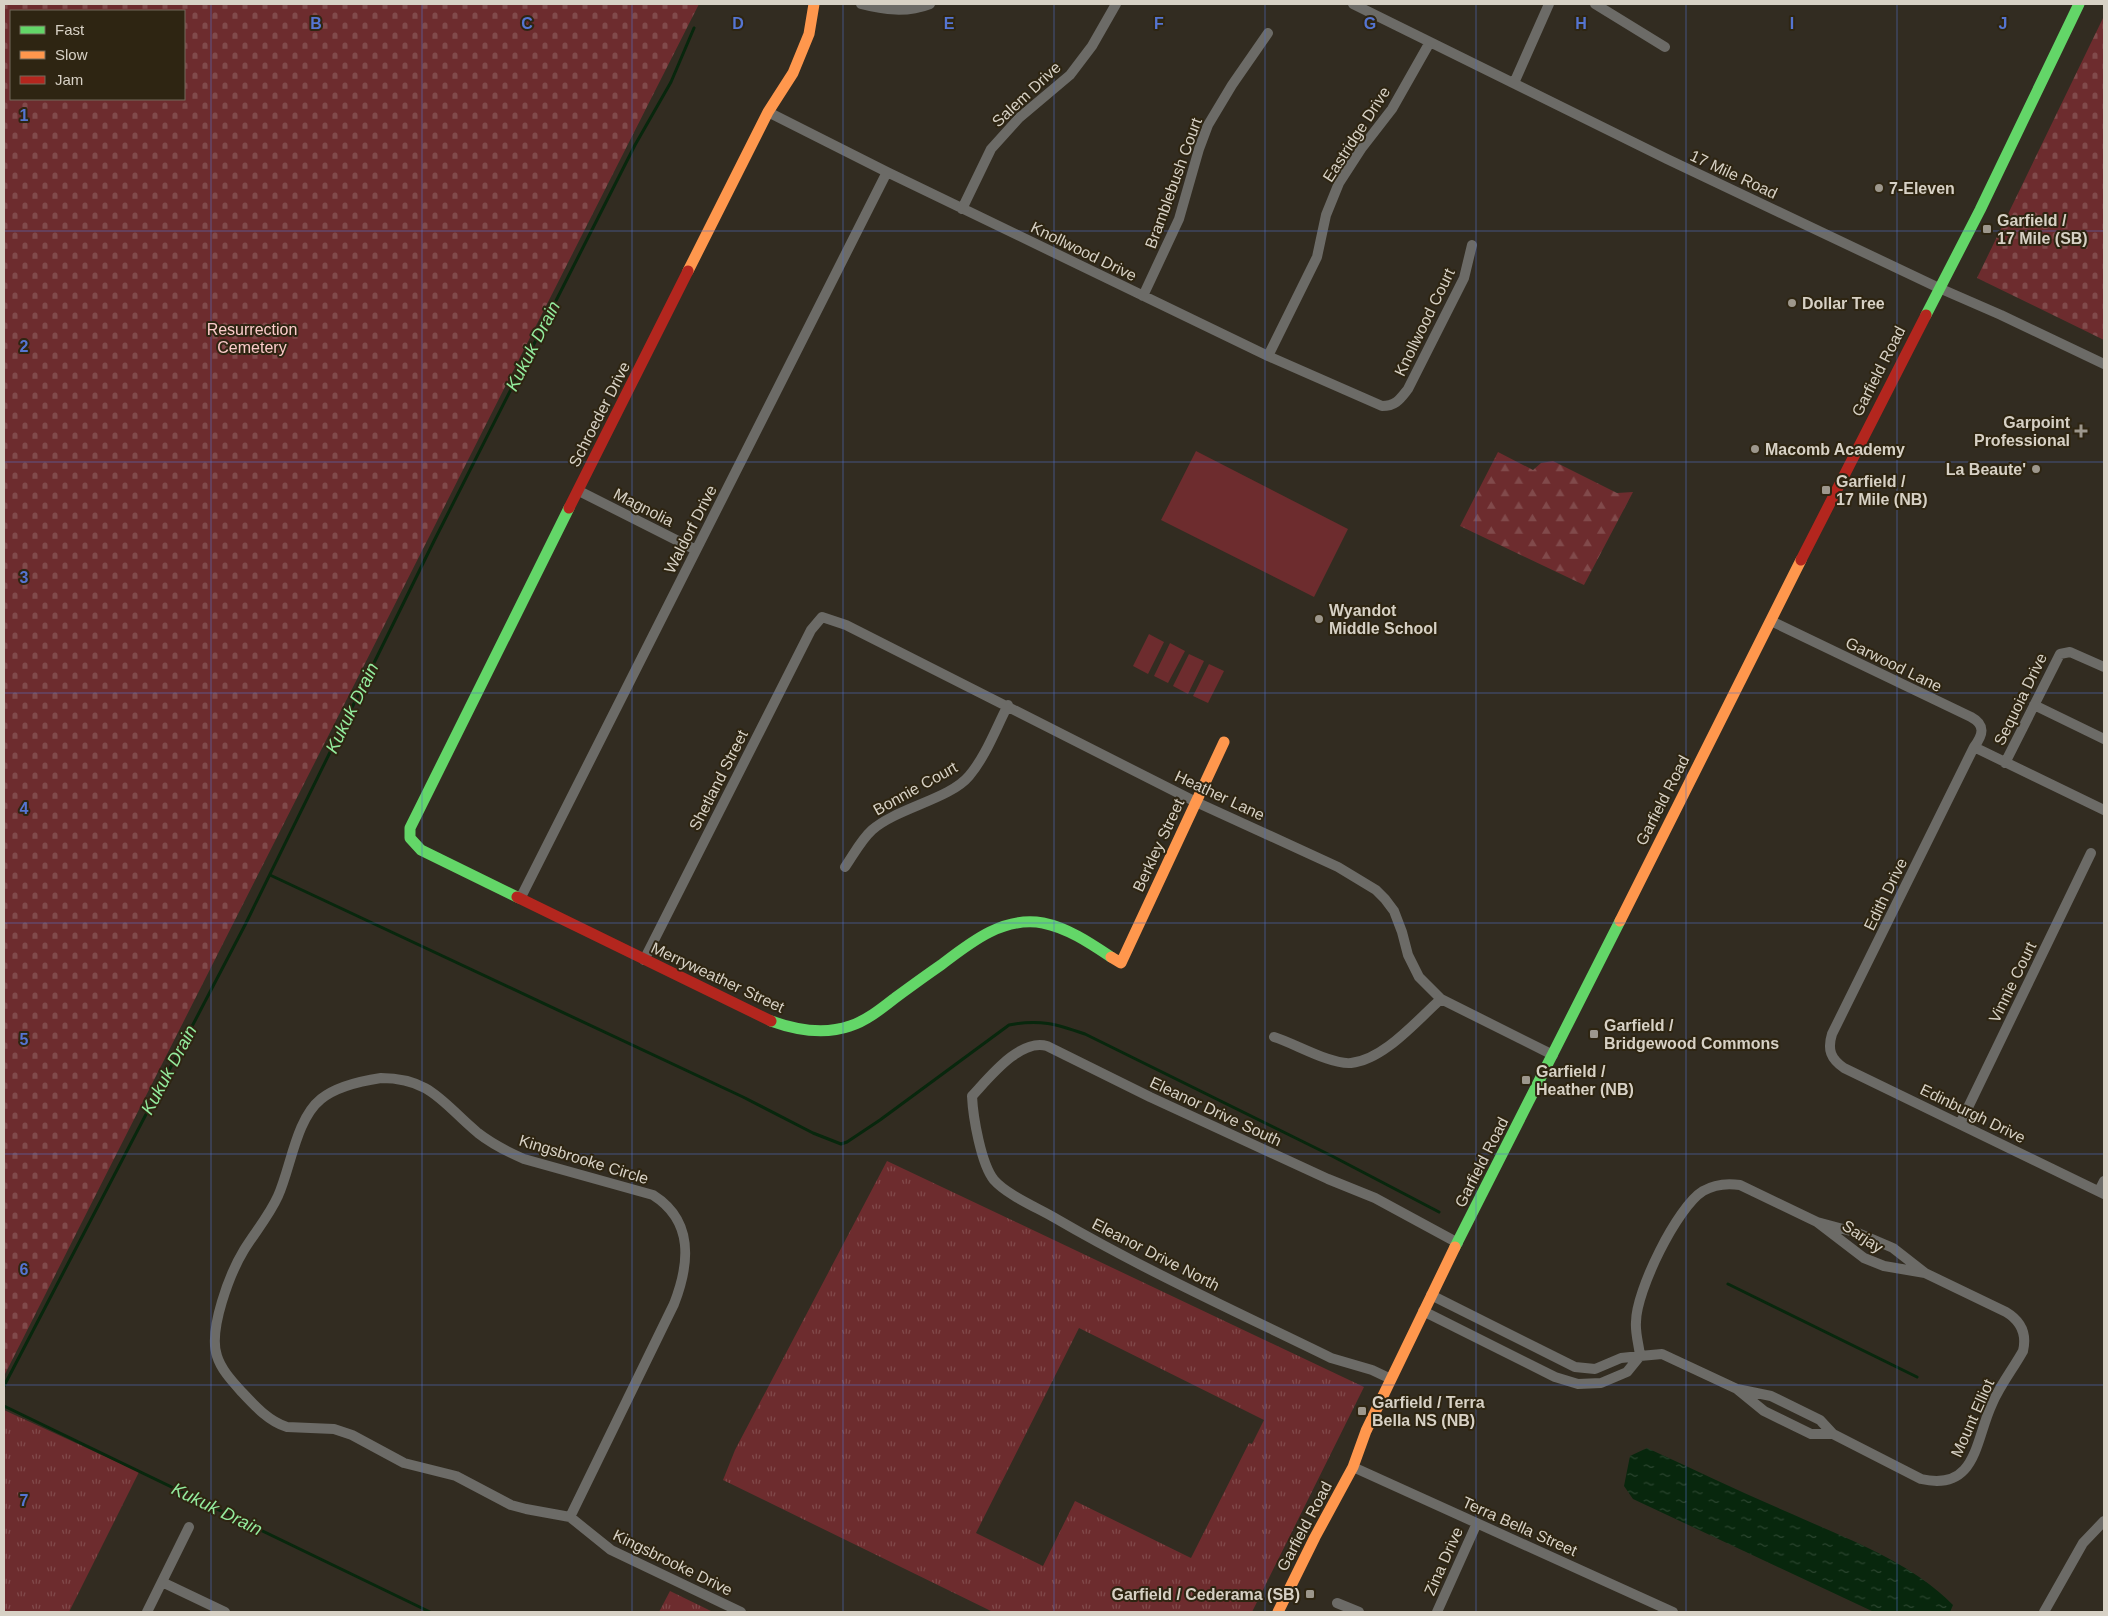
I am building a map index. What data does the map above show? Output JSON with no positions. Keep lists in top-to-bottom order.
{
  "streets": {
    "street": [
      "Salem Drive",
      "Eastridge Drive",
      "17 Mile Road",
      "Bramblebush Court",
      "Knollwood Drive",
      "Knollwood Court",
      "Garfield Road",
      "Schroeder Drive",
      "Magnolia",
      "Waldorf Drive",
      "Garwood Lane",
      "Sequoia Drive",
      "Shetland Street",
      "Bonnie Court",
      "Heather Lane",
      "Berkley Street",
      "Edith Drive",
      "Merryweather Street",
      "Vinnie Court",
      "Eleanor Drive South",
      "Edinburgh Drive",
      "Kingsbrooke Circle",
      "Sarjay",
      "Eleanor Drive North",
      "Mount Elliot",
      "Terra Bella Street",
      "Zina Drive",
      "Kingsbrooke Drive"
    ]
  },
  "crossings": [
    ["Salem Drive", "Knollwood Drive"],
    ["Eastridge Drive", "17 Mile Road"],
    ["Eastridge Drive", "Knollwood Drive"],
    ["17 Mile Road", "Garfield Road"],
    ["Bramblebush Court", "Knollwood Drive"],
    ["Knollwood Drive", "Knollwood Court"],
    ["Knollwood Drive", "Schroeder Drive"],
    ["Knollwood Drive", "Waldorf Drive"],
    ["Garfield Road", "Garwood Lane"],
    ["Garfield Road", "Heather Lane"],
    ["Garfield Road", "Eleanor Drive South"],
    ["Garfield Road", "Eleanor Drive North"],
    ["Garfield Road", "Terra Bella Street"],
    ["Schroeder Drive", "Magnolia"],
    ["Schroeder Drive", "Merryweather Street"],
    ["Magnolia", "Waldorf Drive"],
    ["Waldorf Drive", "Merryweather Street"],
    ["Garwood Lane", "Edith Drive"],
    ["Shetland Street", "Heather Lane"],
    ["Shetland Street", "Merryweather Street"],
    ["Bonnie Court", "Heather Lane"],
    ["Heather Lane", "Berkley Street"],
    ["Berkley Street", "Merryweather Street"],
    ["Edith Drive", "Edinburgh Drive"],
    ["Vinnie Court", "Edinburgh Drive"],
    ["Eleanor Drive South", "Eleanor Drive North"],
    ["Kingsbrooke Circle", "Kingsbrooke Drive"],
    ["Sarjay", "Mount Elliot"],
    ["Terra Bella Street", "Zina Drive"]
  ],
  "water": ["Kukuk Drain"],
  "parks": ["Resurrection Cemetery"],
  "places": {
    "other": [
      "7-Eleven",
      "Dollar Tree",
      "Macomb Academy",
      "La Beaute'",
      "Wyandot Middle School"
    ],
    "transit": [
      "Garfield / 17 Mile (SB)",
      "Garfield / 17 Mile (NB)",
      "Garfield / Bridgewood Commons",
      "Garfield / Heather (NB)",
      "Garfield / Terra Bella NS (NB)",
      "Garfield / Cederama (SB)"
    ],
    "health": ["Garpoint Professional"]
  },
  "legend": ["Fast", "Slow", "Jam"],
  "grid": {
    "columns": [
      "B",
      "C",
      "D",
      "E",
      "F",
      "G",
      "H",
      "I",
      "J"
    ],
    "rows": [
      "1",
      "2",
      "3",
      "4",
      "5",
      "6",
      "7"
    ]
  }
}
